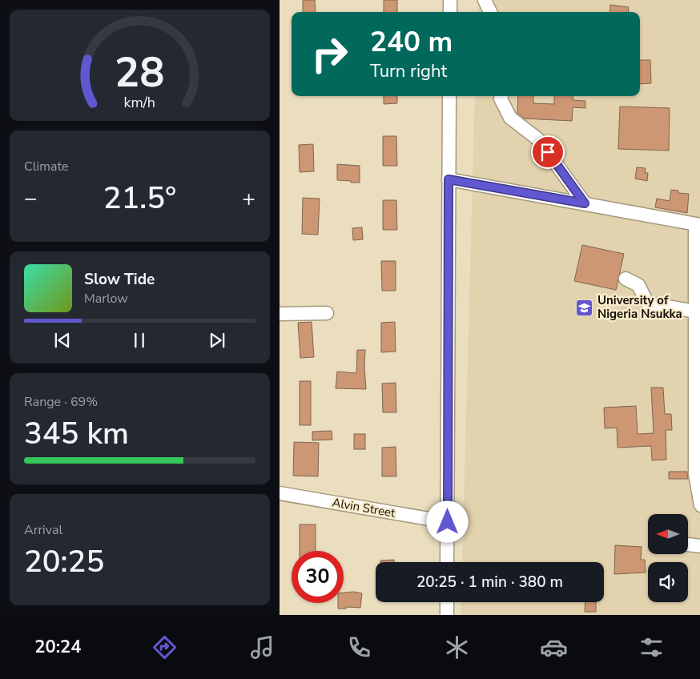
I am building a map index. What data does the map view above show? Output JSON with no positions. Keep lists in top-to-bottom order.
{
  "streets": {
    "street": ["Alvin Street"]
  },
  "places": {
    "school or university": ["University of Nigeria Nsukka"]
  },
  "north": "left",
  "page": {
    "turn": ["240 m", "Turn right"],
    "tile": [
      "Climate",
      ["Range · 69%", "345 km"],
      ["Arrival", "20:25"]
    ],
    "heat": ["−", "21.5°", "+"],
    "song": ["Slow Tide", "Marlow"],
    "limit": "30",
    "trip": "20:25 · 1 min · 380 m",
    "tabs": "20:24",
    "gauge": ["28", "km/h"]
  }
}
